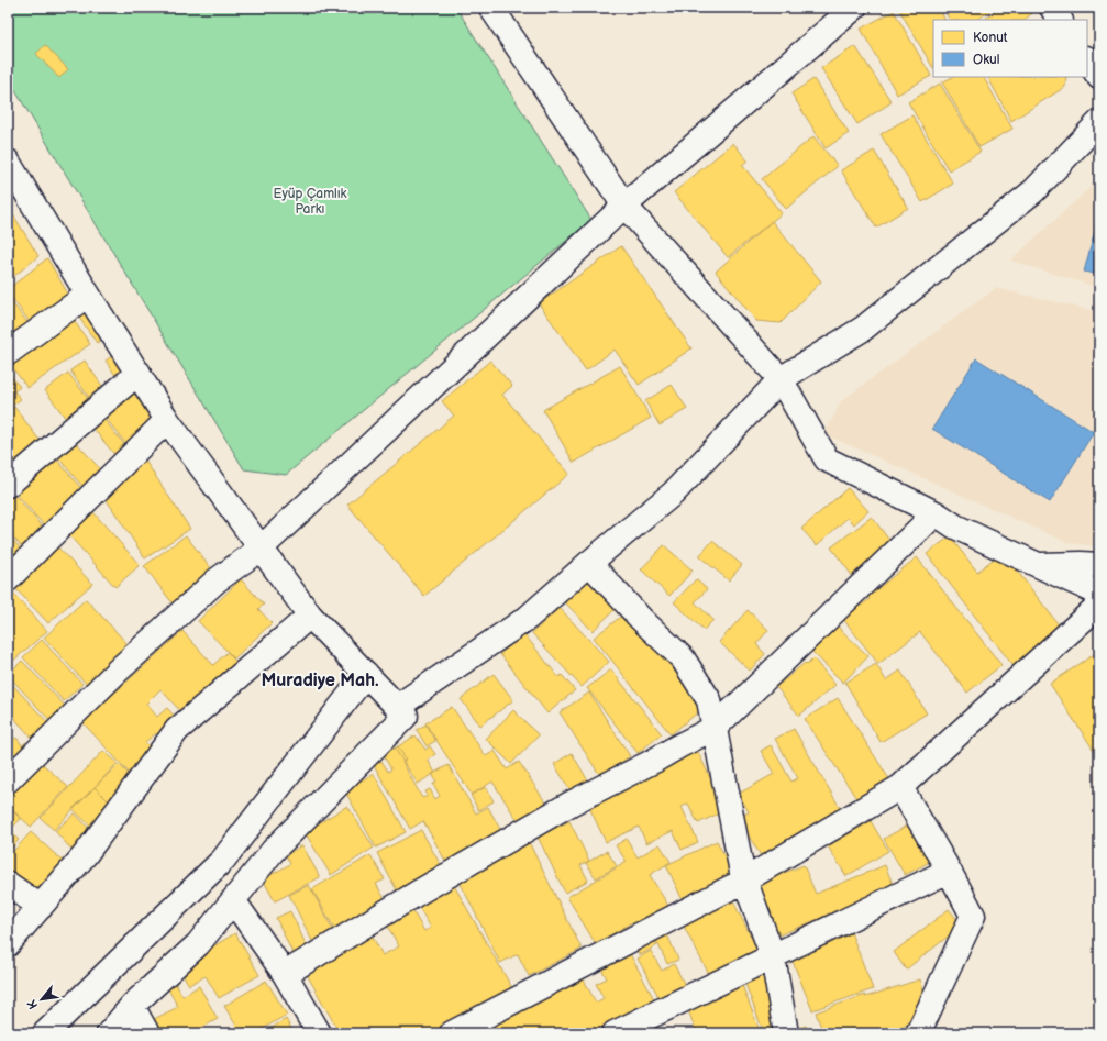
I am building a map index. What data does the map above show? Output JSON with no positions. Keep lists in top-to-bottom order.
{
  "districts": ["Muradiye Mah."],
  "parks": ["Eyüp Çamlık Parkı"],
  "legend": ["Konut", "Okul"],
  "north": "bottom left"
}
